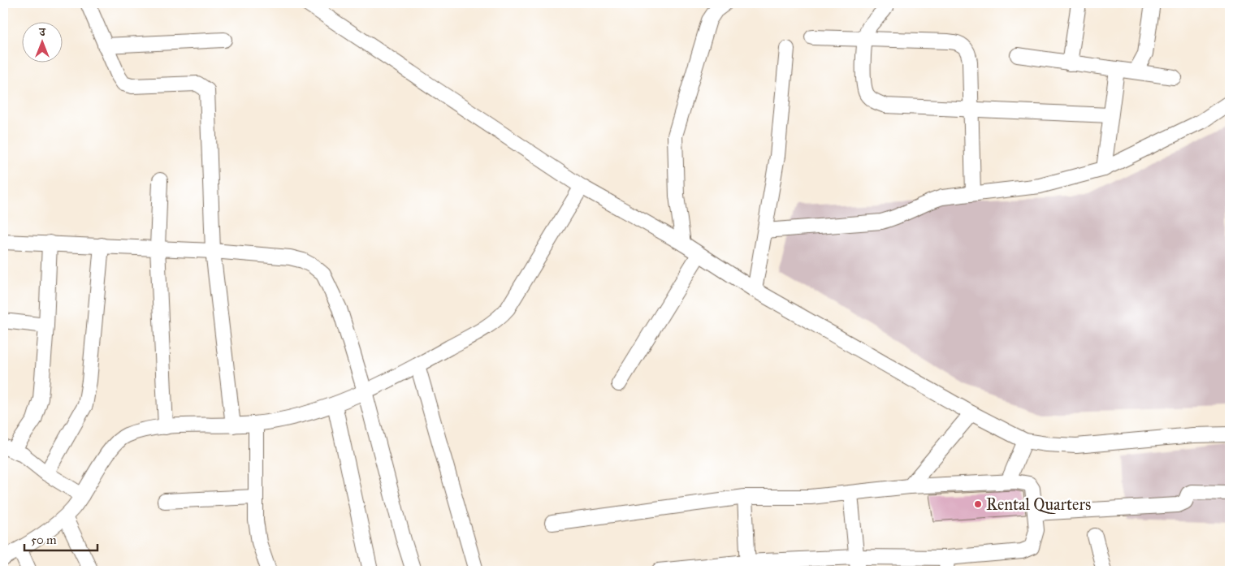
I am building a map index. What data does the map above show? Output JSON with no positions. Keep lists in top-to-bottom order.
{
  "places": ["Rental Quarters"],
  "scale_bar": "50 m",
  "north": "top"
}
